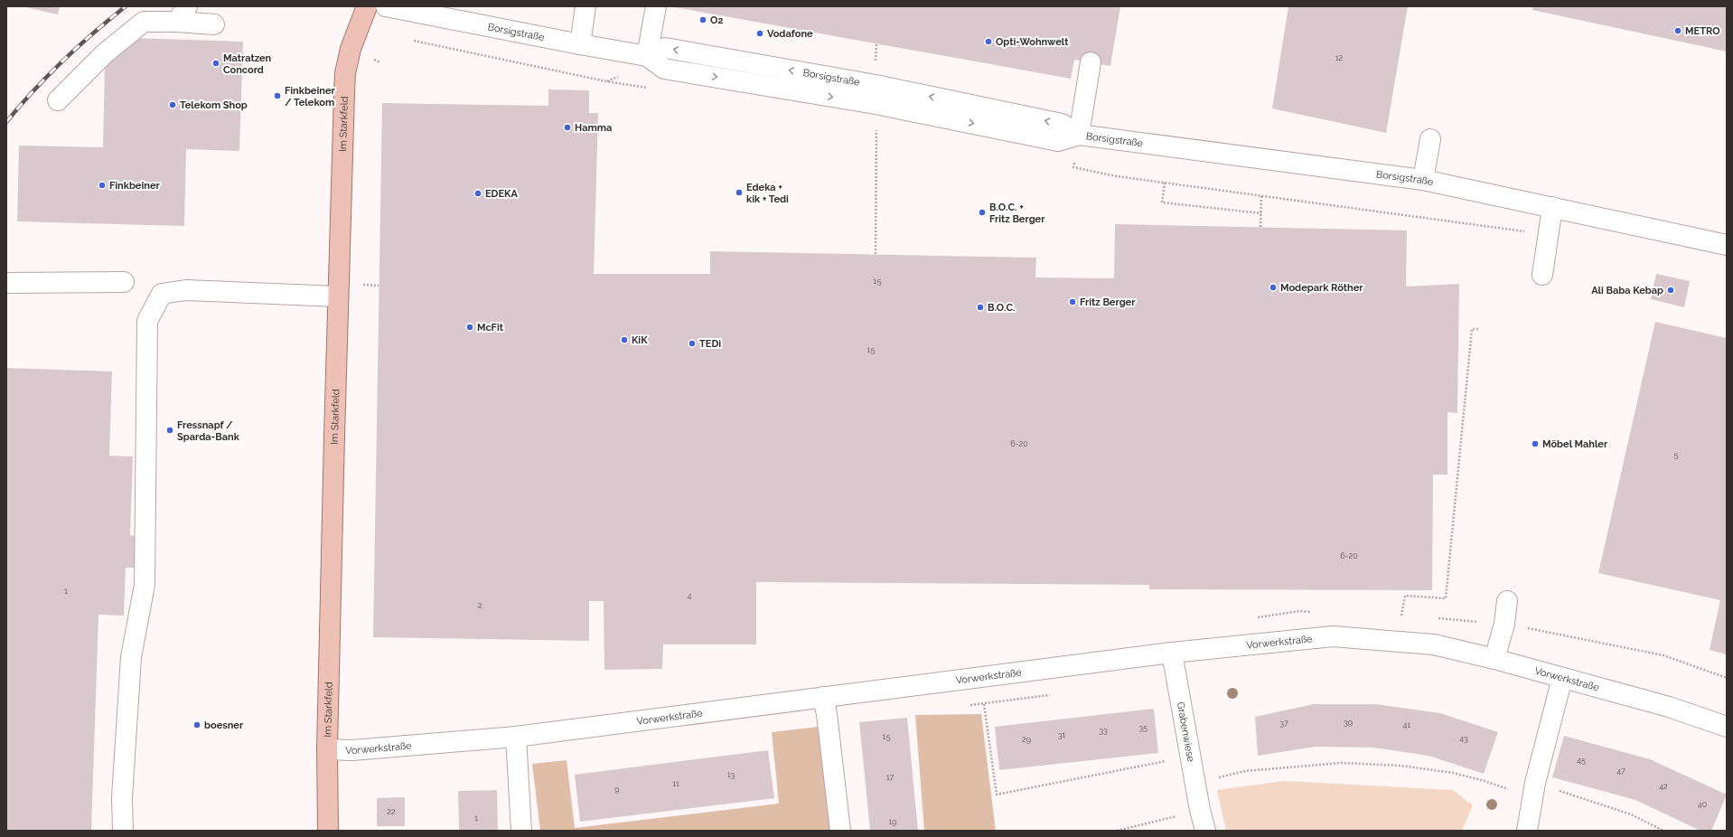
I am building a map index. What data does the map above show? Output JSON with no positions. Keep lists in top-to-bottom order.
{
  "streets": {
    "main road": ["Im Starkfeld"],
    "street": ["Borsigstraße", "Vorwerkstraße", "Grabenwiese"]
  },
  "crossings": [
    ["Im Starkfeld", "Vorwerkstraße"],
    ["Vorwerkstraße", "Grabenwiese"]
  ],
  "places": [
    "O2",
    "METRO",
    "Vodafone",
    "Opti-Wohnwelt",
    "Matratzen Concord",
    "Finkbeiner / Telekom",
    "Telekom Shop",
    "Hamma",
    "Finkbeiner",
    "Edeka + kik + Tedi",
    "EDEKA",
    "B.O.C. + Fritz Berger",
    "Modepark Röther",
    "Ali Baba Kebap",
    "Fritz Berger",
    "B.O.C.",
    "McFit",
    "KiK",
    "TEDi",
    "Fressnapf / Sparda-Bank",
    "Möbel Mahler",
    "boesner"
  ],
  "house_numbers": [
    "12",
    "15",
    "15",
    "6-20",
    "5",
    "6-20",
    "1",
    "4",
    "2",
    "39",
    "37",
    "41",
    "35",
    "33",
    "31",
    "15",
    "43",
    "29",
    "45",
    "47",
    "13",
    "17",
    "11",
    "42",
    "9",
    "40",
    "22",
    "1",
    "19"
  ]
}
